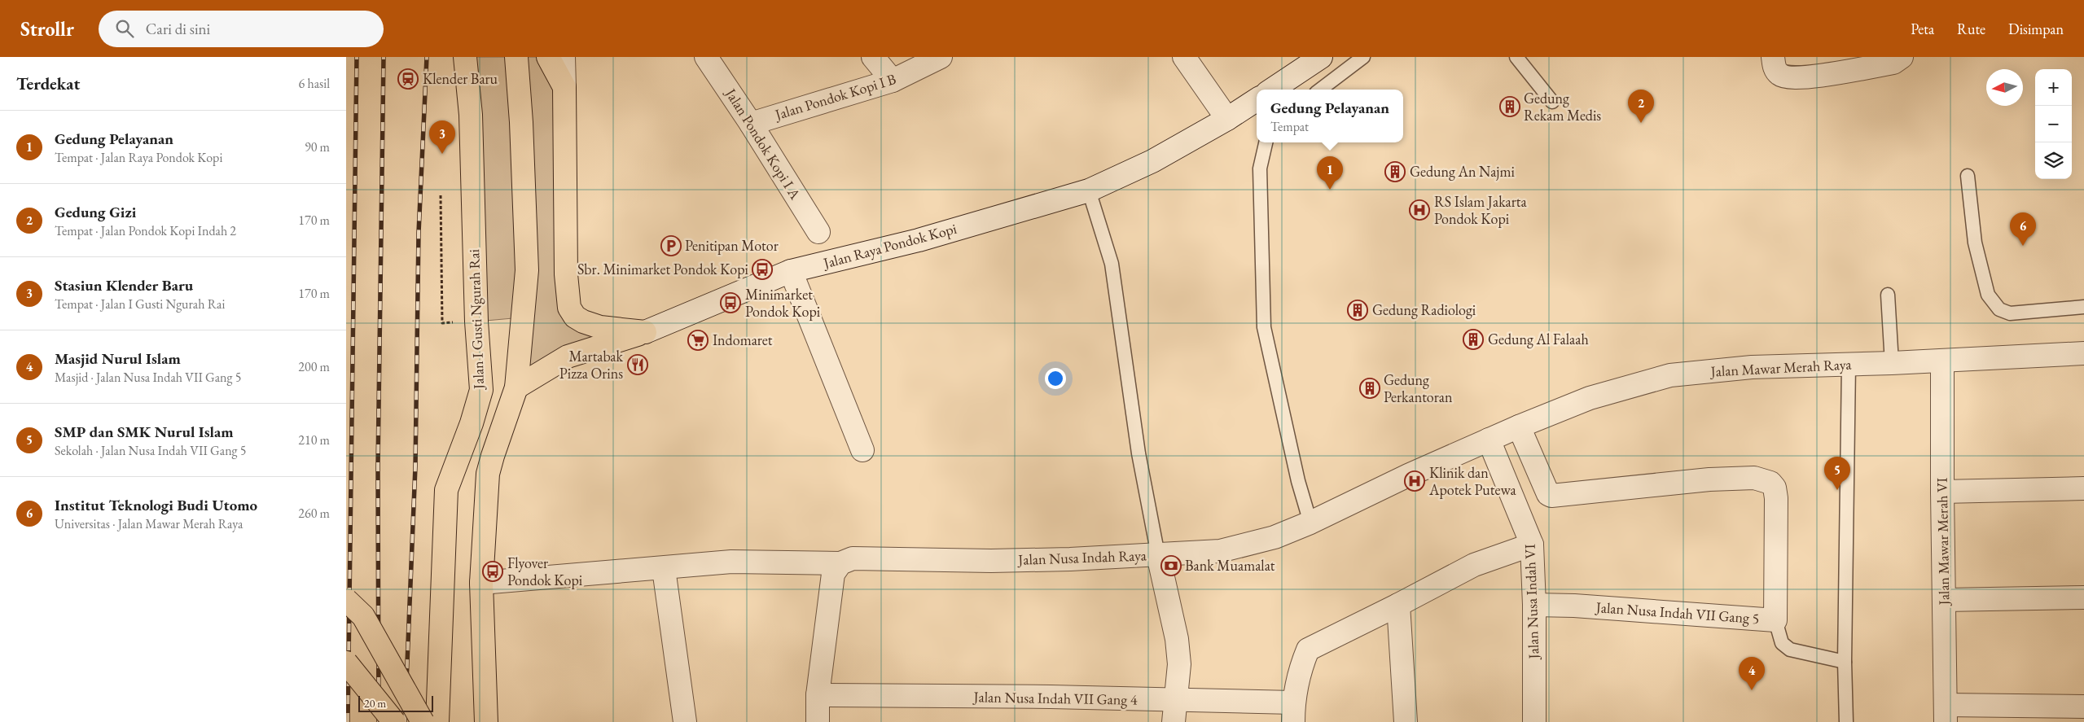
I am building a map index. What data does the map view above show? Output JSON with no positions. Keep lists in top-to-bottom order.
{
  "streets": {
    "main road": ["Jalan Raya Pondok Kopi", "Jalan I Gusti Ngurah Rai"],
    "street": [
      "Jalan Pondok Kopi I B",
      "Jalan Pondok Kopi I A",
      "Jalan Mawar Merah Raya",
      "Jalan Mawar Merah VI",
      "Jalan Nusa Indah Raya",
      "Jalan Nusa Indah VI",
      "Jalan Nusa Indah VII Gang 5",
      "Jalan Nusa Indah VII Gang 4"
    ]
  },
  "crossings": [
    ["Jalan Pondok Kopi I B", "Jalan Pondok Kopi I A"],
    ["Jalan Mawar Merah Raya", "Jalan Mawar Merah VI"],
    ["Jalan Mawar Merah Raya", "Jalan Nusa Indah Raya"],
    ["Jalan Mawar Merah Raya", "Jalan Nusa Indah VI"],
    ["Jalan Mawar Merah Raya", "Jalan Nusa Indah VII Gang 5"],
    ["Jalan Nusa Indah Raya", "Jalan Nusa Indah VI"],
    ["Jalan Nusa Indah VI", "Jalan Nusa Indah VII Gang 5"]
  ],
  "places": {
    "station": ["Klender Baru"],
    "building": [
      "Gedung Rekam Medis",
      "Gedung An Najmi",
      "Gedung Radiologi",
      "Gedung Al Falaah",
      "Gedung Perkantoran"
    ],
    "hospital": ["RS Islam Jakarta Pondok Kopi", "Klinik dan Apotek Putewa"],
    "parking": ["Penitipan Motor"],
    "bus stop": ["Sbr. Minimarket Pondok Kopi", "Minimarket Pondok Kopi", "Flyover Pondok Kopi"],
    "supermarket": ["Indomaret"],
    "restaurant": ["Martabak Pizza Orins"],
    "bank": ["Bank Muamalat"]
  },
  "scale_bar": "20 m",
  "north": "left",
  "page": {
    "header": "Strollr",
    "search": "Cari di sini",
    "nav": ["Peta", "Rute", "Disimpan"],
    "heading": ["Terdekat", "6 hasil"],
    "map_buttons": ["+", "−"],
    "popup": ["Gedung Pelayanan", "Tempat"],
    "pins": [
      "2",
      "3",
      "1",
      "6",
      "5",
      "4"
    ],
    "list": [
      {
        "mark": "1",
        "name": "Gedung Pelayanan",
        "note": "Tempat · Jalan Raya Pondok Kopi",
        "value": "90 m"
      },
      {
        "mark": "2",
        "name": "Gedung Gizi",
        "note": "Tempat · Jalan Pondok Kopi Indah 2",
        "value": "170 m"
      },
      {
        "mark": "3",
        "name": "Stasiun Klender Baru",
        "note": "Tempat · Jalan I Gusti Ngurah Rai",
        "value": "170 m"
      },
      {
        "mark": "4",
        "name": "Masjid Nurul Islam",
        "note": "Masjid · Jalan Nusa Indah VII Gang 5",
        "value": "200 m"
      },
      {
        "mark": "5",
        "name": "SMP dan SMK Nurul Islam",
        "note": "Sekolah · Jalan Nusa Indah VII Gang 5",
        "value": "210 m"
      },
      {
        "mark": "6",
        "name": "Institut Teknologi Budi Utomo",
        "note": "Universitas · Jalan Mawar Merah Raya",
        "value": "260 m"
      }
    ],
    "scale": "20 m"
  }
}
